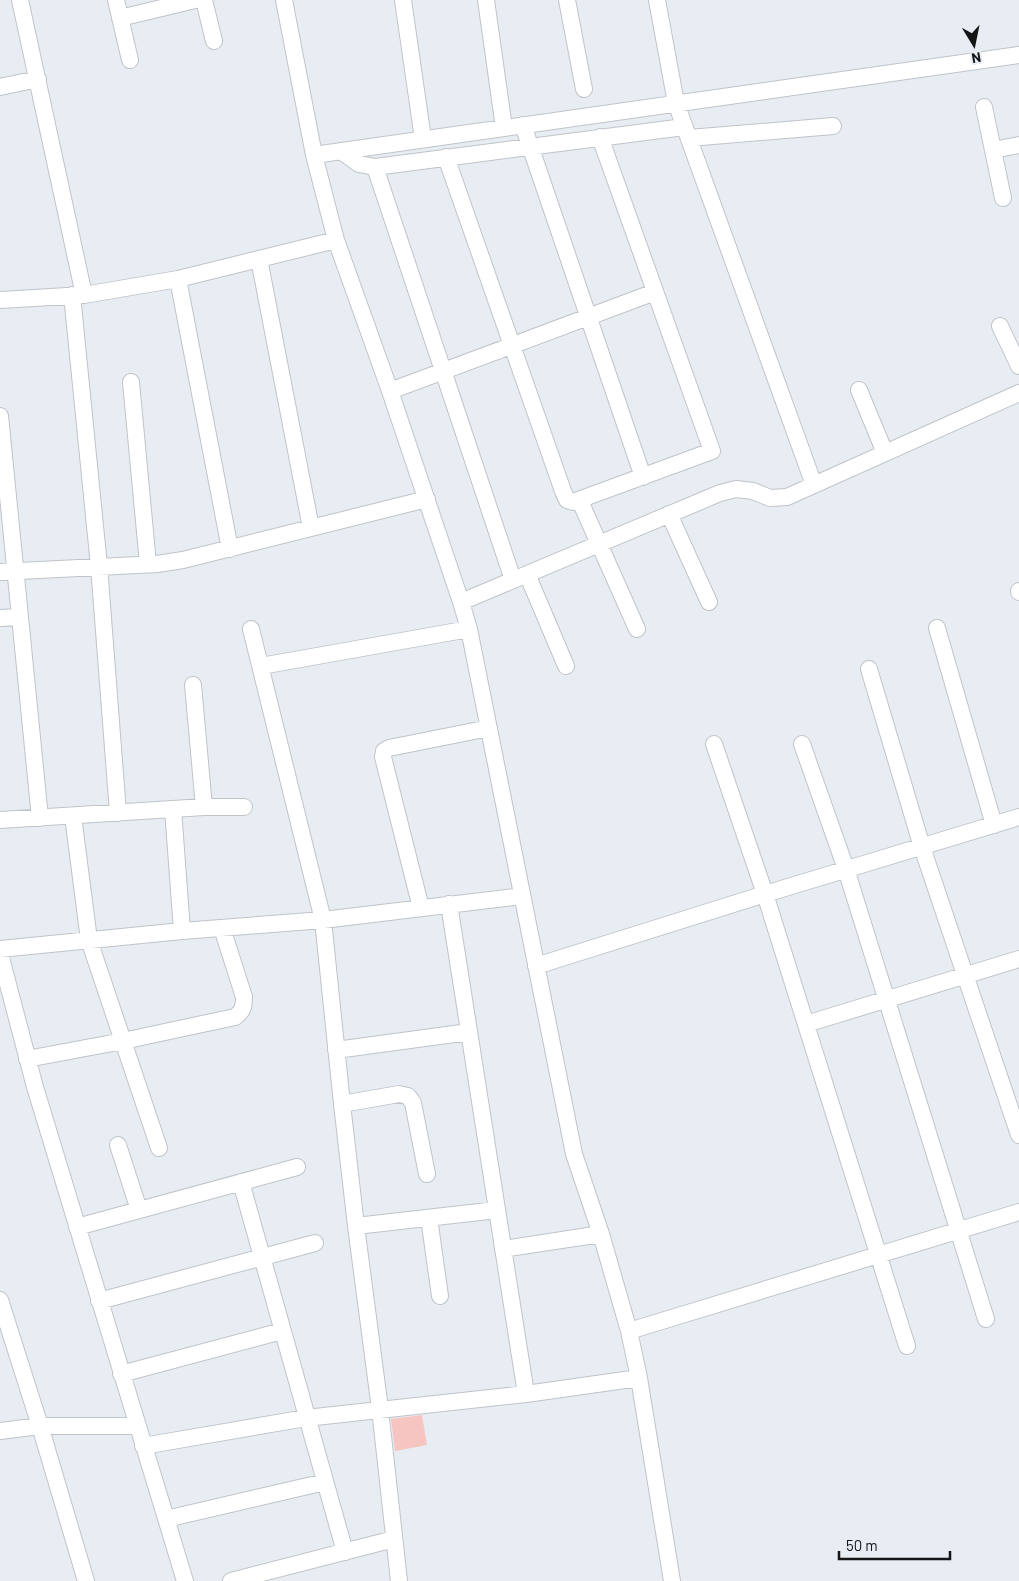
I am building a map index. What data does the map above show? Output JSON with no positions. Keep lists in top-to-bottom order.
{
  "scale_bar": "50 m",
  "north": "bottom"
}
